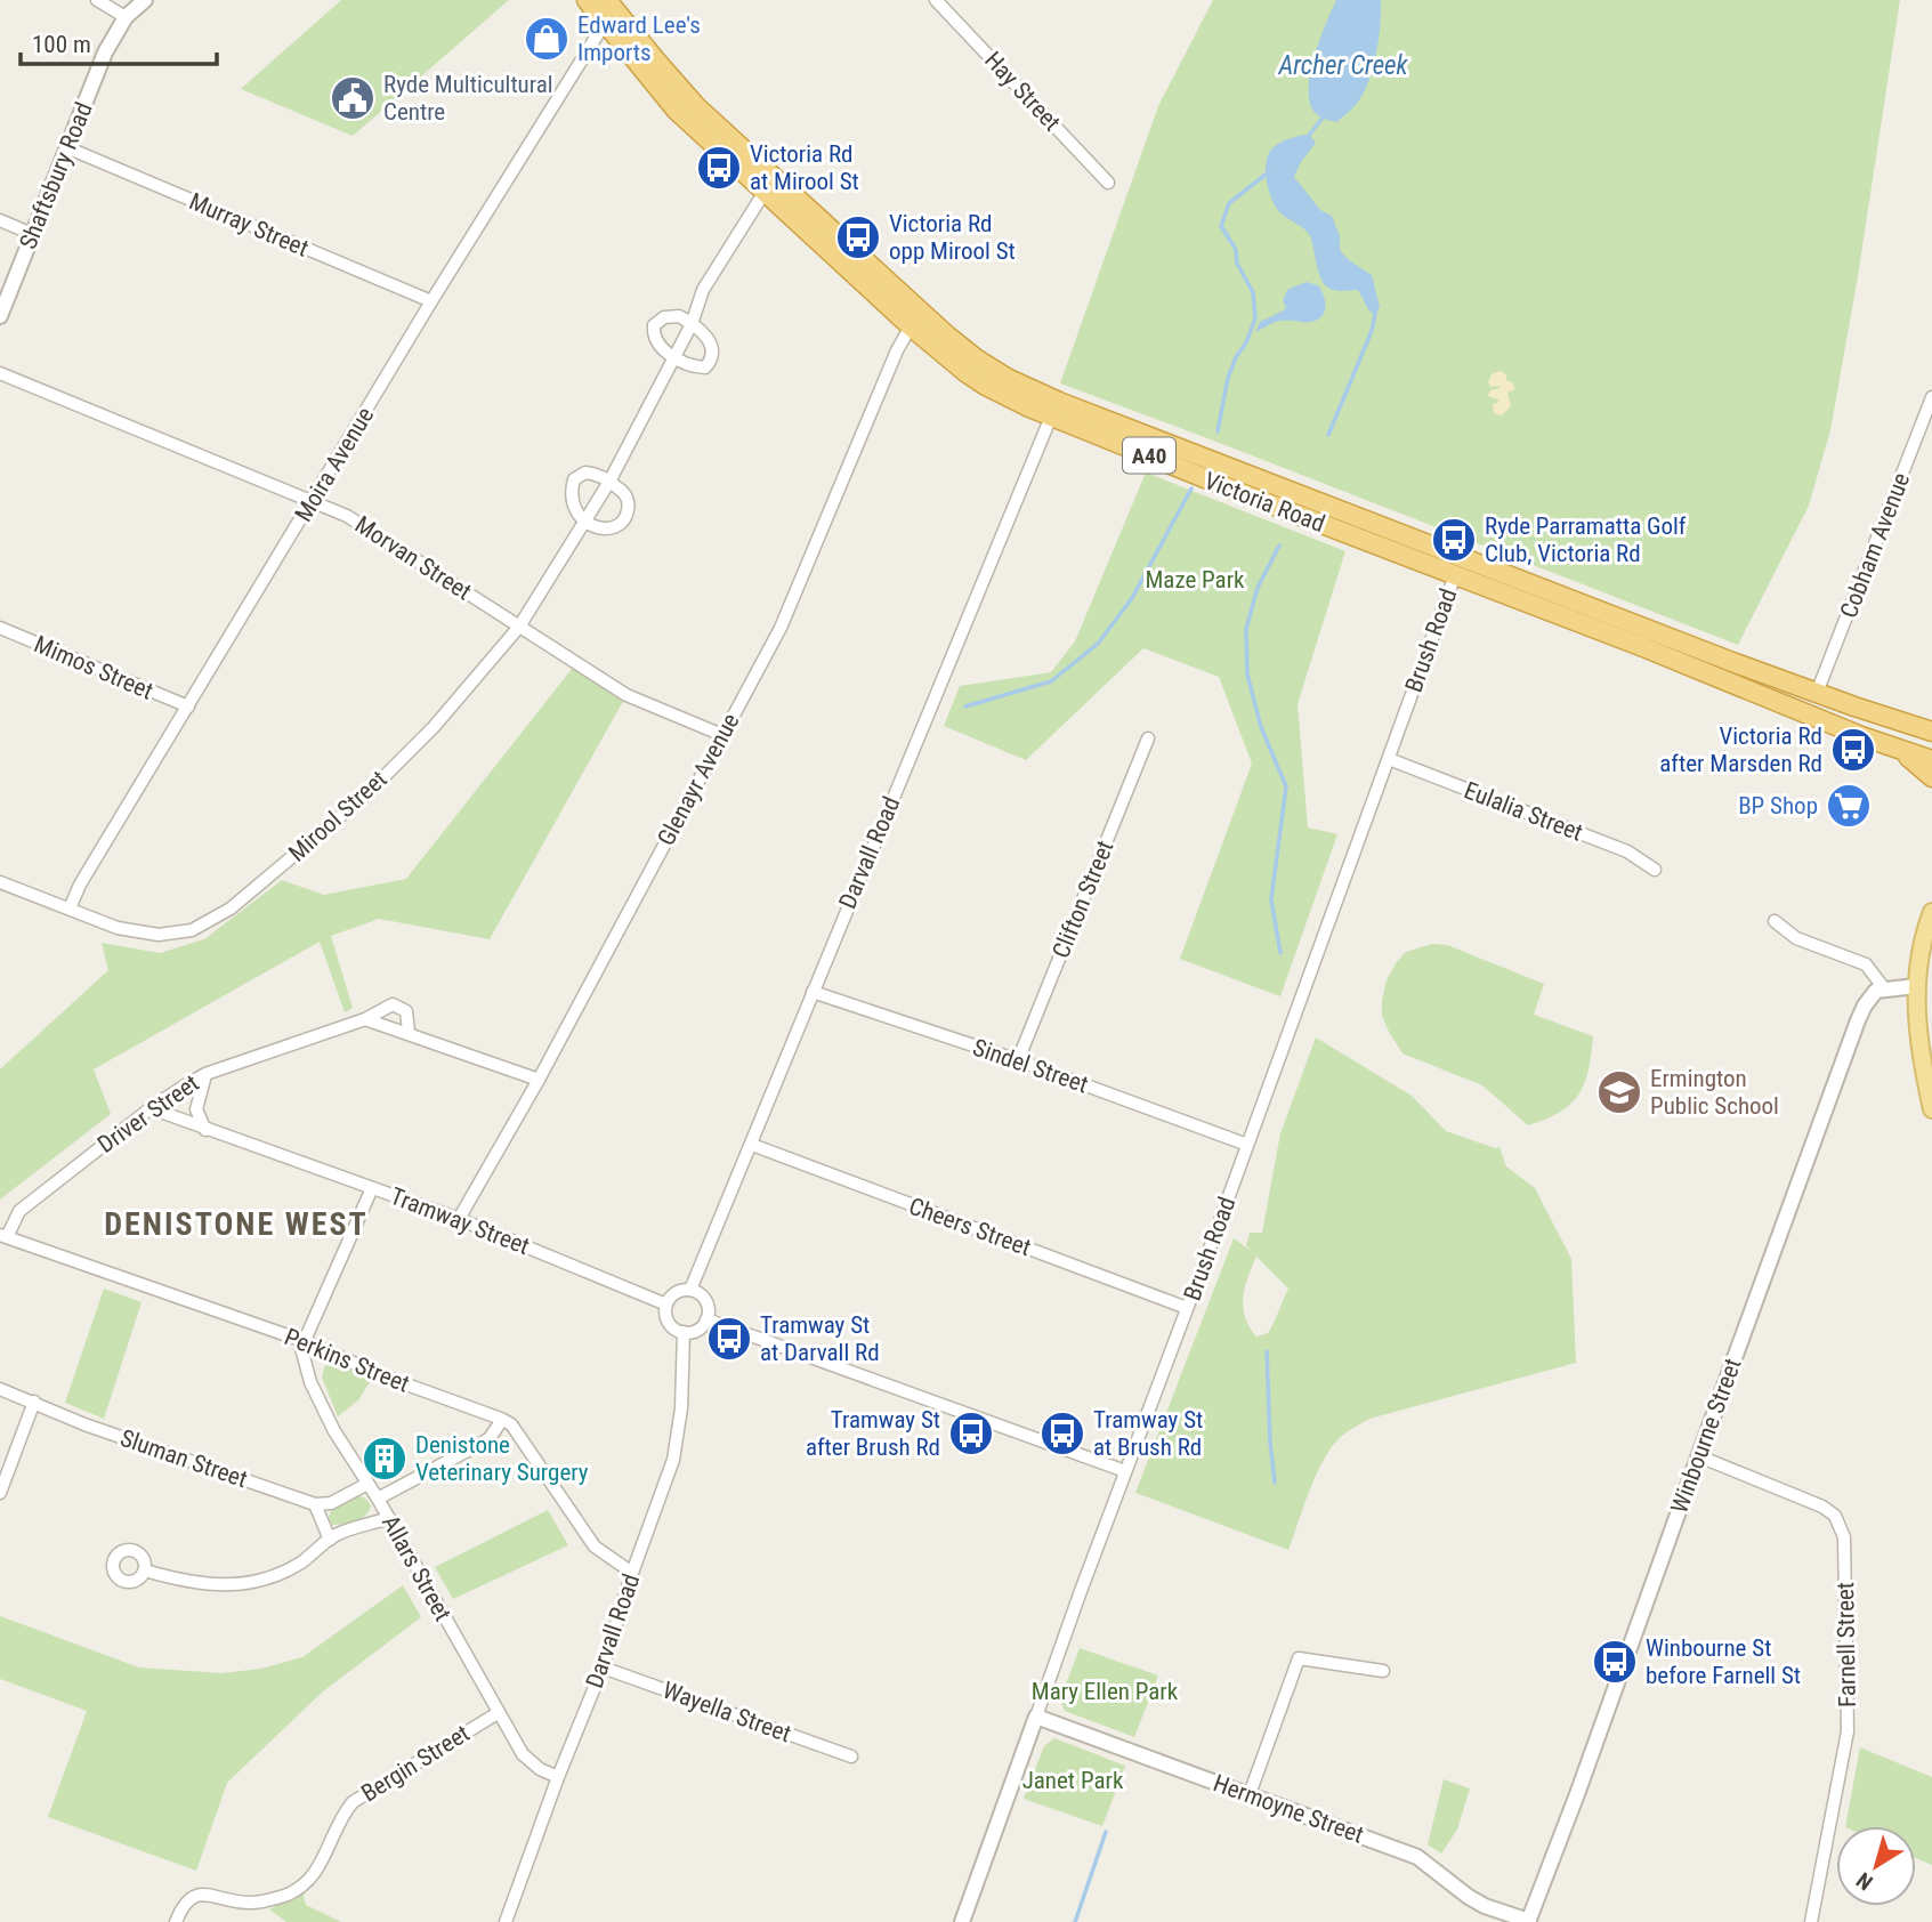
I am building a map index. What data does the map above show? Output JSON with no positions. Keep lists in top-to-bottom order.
{
  "streets": {
    "highway": ["A40", "Victoria Road"],
    "street": [
      "Hay Street",
      "Shaftsbury Road",
      "Murray Street",
      "Moira Avenue",
      "Cobham Avenue",
      "Morvan Street",
      "Brush Road",
      "Mimos Street",
      "Glenayr Avenue",
      "Eulalia Street",
      "Mirool Street",
      "Darvall Road",
      "Clifton Street",
      "Sindel Street",
      "Driver Street",
      "Tramway Street",
      "Cheers Street",
      "Perkins Street",
      "Winbourne Street",
      "Sluman Street",
      "Allars Street",
      "Farnell Street",
      "Wayella Street",
      "Bergin Street",
      "Hermoyne Street"
    ]
  },
  "crossings": [
    ["Shaftsbury Road", "Murray Street"],
    ["Murray Street", "Moira Avenue"],
    ["Moira Avenue", "Victoria Road"],
    ["Moira Avenue", "Morvan Street"],
    ["Moira Avenue", "Mimos Street"],
    ["Moira Avenue", "Mirool Street"],
    ["Victoria Road", "Cobham Avenue"],
    ["Victoria Road", "Brush Road"],
    ["Victoria Road", "Glenayr Avenue"],
    ["Victoria Road", "Mirool Street"],
    ["Victoria Road", "Darvall Road"],
    ["Morvan Street", "Glenayr Avenue"],
    ["Morvan Street", "Mirool Street"],
    ["Brush Road", "Eulalia Street"],
    ["Brush Road", "Sindel Street"],
    ["Brush Road", "Cheers Street"],
    ["Brush Road", "Hermoyne Street"],
    ["Glenayr Avenue", "Tramway Street"],
    ["Darvall Road", "Sindel Street"],
    ["Darvall Road", "Tramway Street"],
    ["Darvall Road", "Cheers Street"],
    ["Darvall Road", "Perkins Street"],
    ["Darvall Road", "Allars Street"],
    ["Darvall Road", "Wayella Street"],
    ["Clifton Street", "Sindel Street"],
    ["Driver Street", "Tramway Street"],
    ["Driver Street", "Perkins Street"],
    ["Perkins Street", "Allars Street"],
    ["Winbourne Street", "Farnell Street"],
    ["Winbourne Street", "Hermoyne Street"],
    ["Allars Street", "Bergin Street"]
  ],
  "districts": ["DENISTONE WEST"],
  "water": ["Archer Creek"],
  "parks": ["Maze Park", "Mary Ellen Park", "Janet Park"],
  "places": {
    "shop": ["Edward Lee's Imports"],
    "public building": ["Ryde Multicultural Centre"],
    "bus stop": [
      "Victoria Rd at Mirool St",
      "Victoria Rd opp Mirool St",
      "Ryde Parramatta Golf Club, Victoria Rd",
      "Victoria Rd after Marsden Rd",
      "Tramway St at Darvall Rd",
      "Tramway St after Brush Rd",
      "Tramway St at Brush Rd",
      "Winbourne St before Farnell St"
    ],
    "supermarket": ["BP Shop"],
    "school or university": ["Ermington Public School"],
    "building": ["Denistone Veterinary Surgery"]
  },
  "scale_bar": "100 m",
  "north": "bottom left"
}
